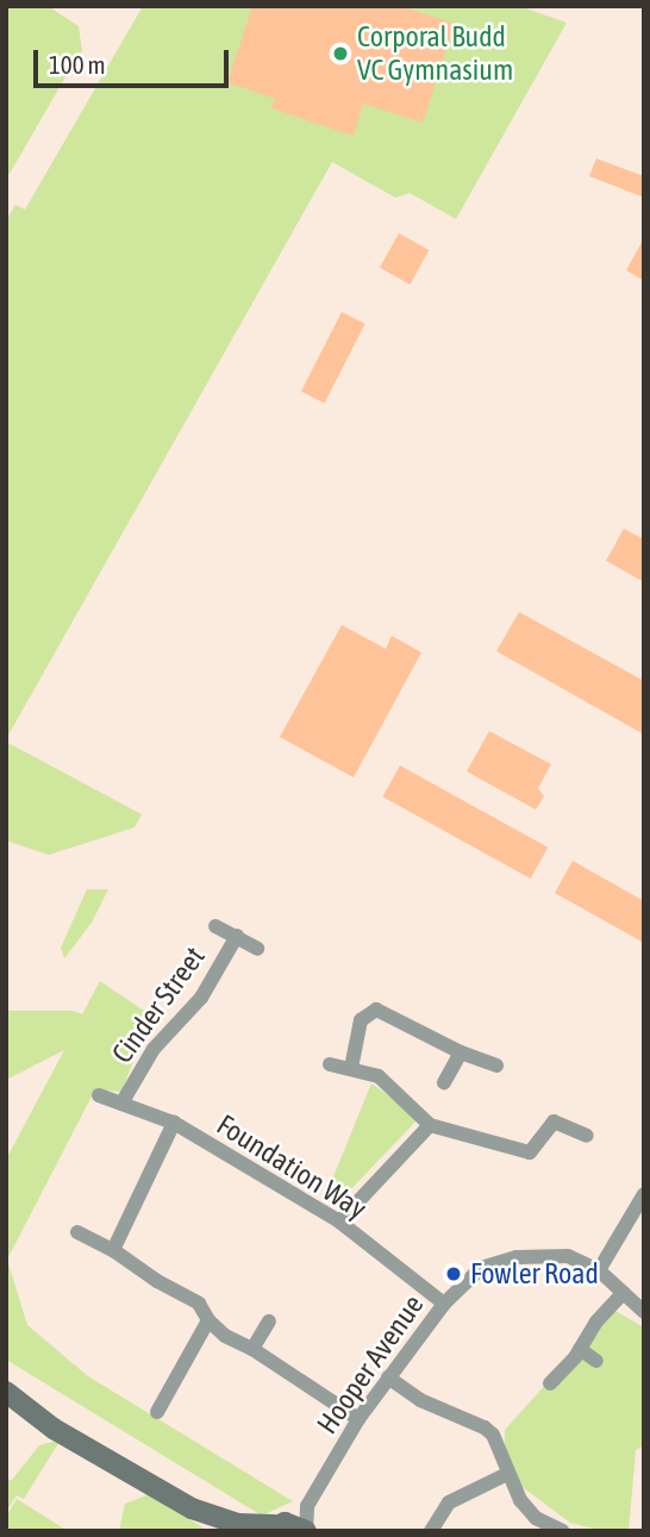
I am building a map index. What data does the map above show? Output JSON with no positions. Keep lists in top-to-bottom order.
{
  "streets": {
    "street": ["Cinder Street", "Foundation Way", "Hooper Avenue"]
  },
  "crossings": [
    ["Cinder Street", "Foundation Way"],
    ["Foundation Way", "Hooper Avenue"]
  ],
  "places": ["Corporal Budd VC Gymnasium", "Fowler Road"],
  "scale_bar": "100 m"
}
